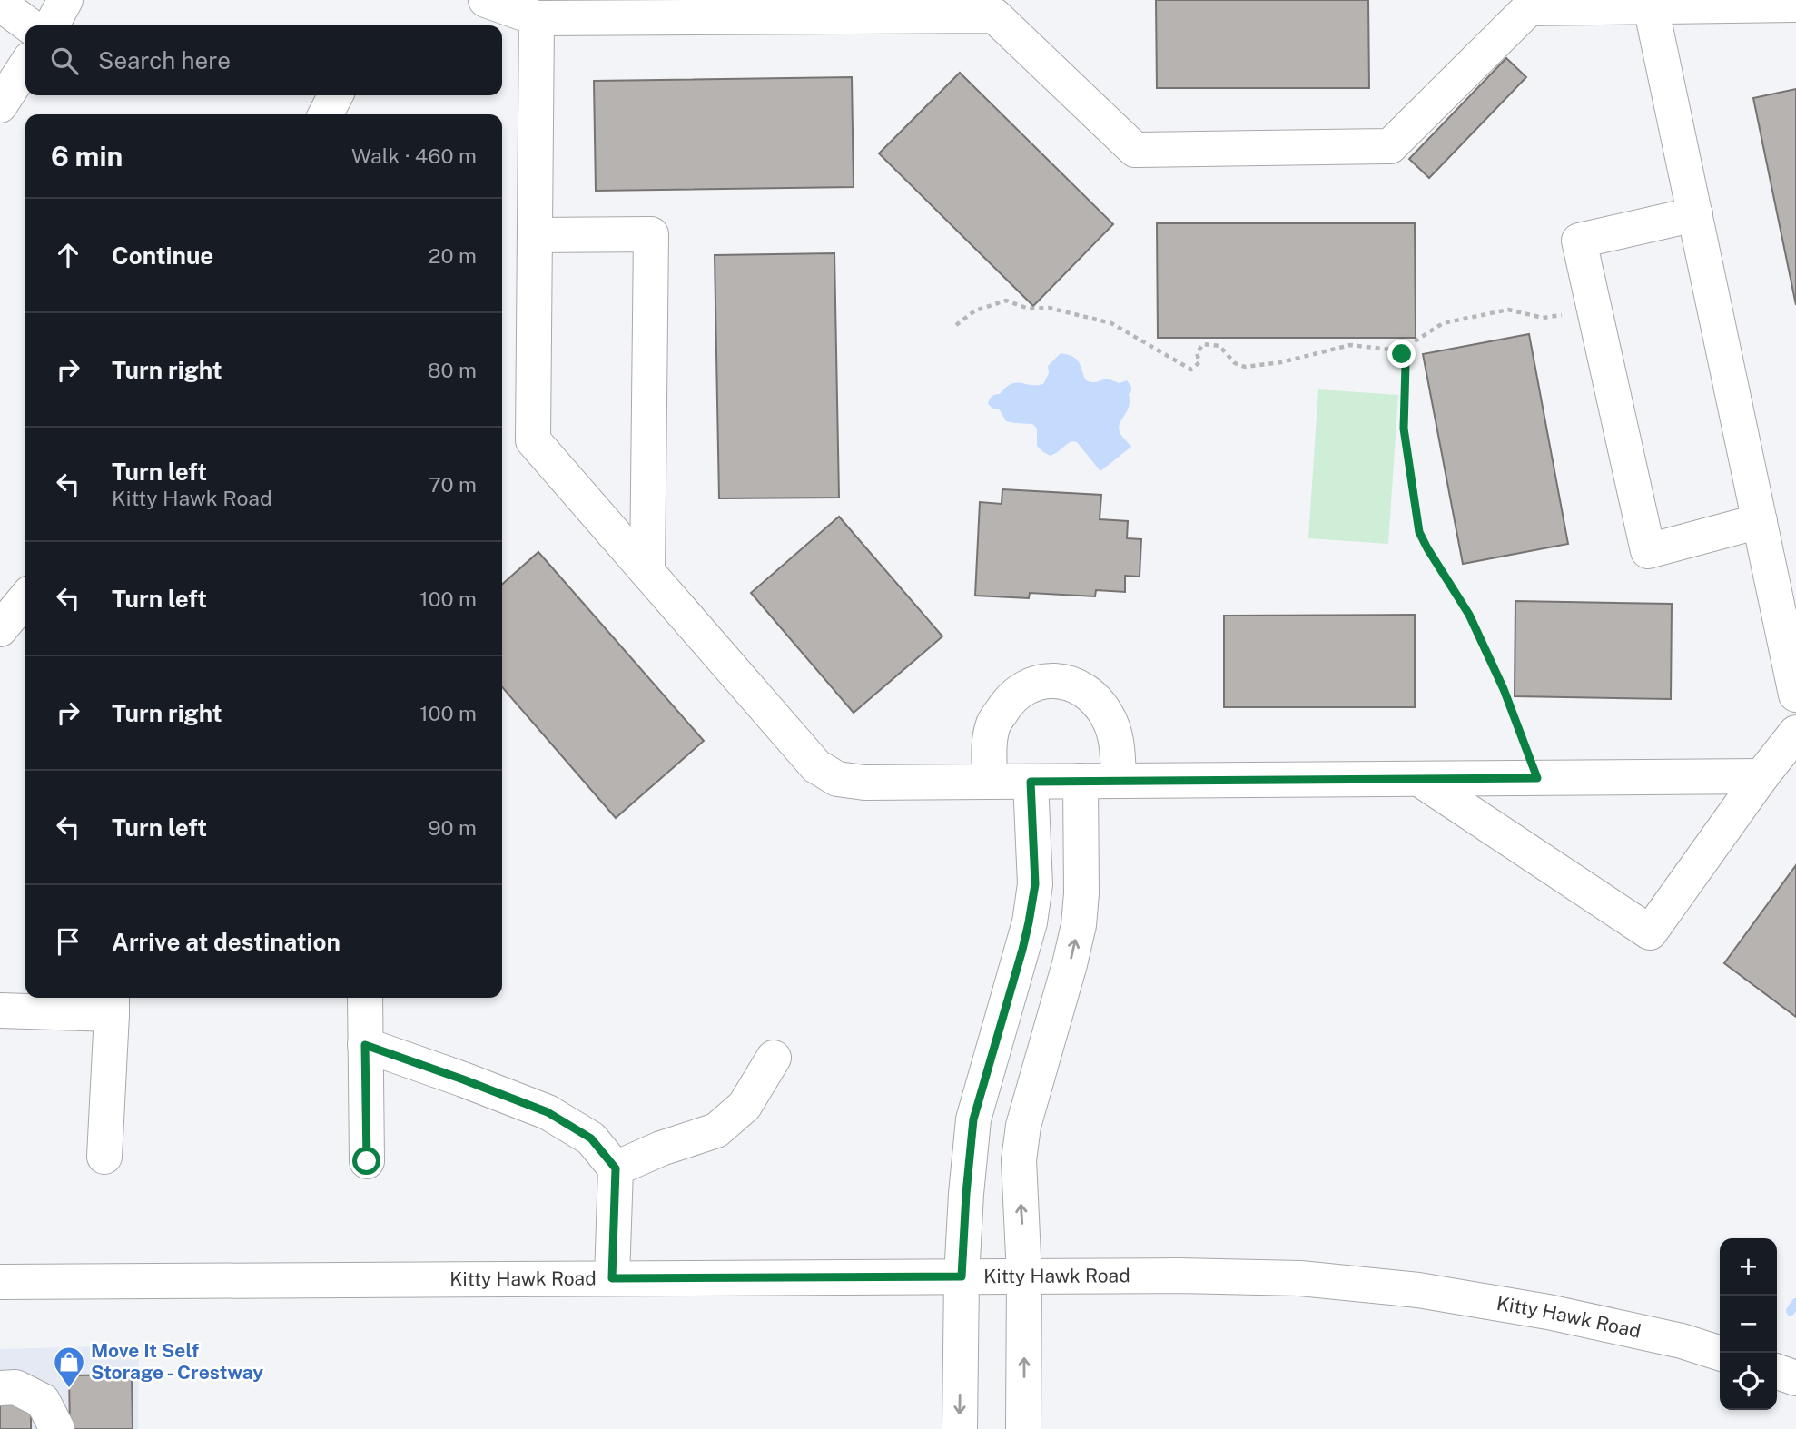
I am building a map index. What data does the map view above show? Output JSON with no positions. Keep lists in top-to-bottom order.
{
  "streets": {
    "main road": ["Kitty Hawk Road"]
  },
  "places": {
    "shop": ["Move It Self Storage - Crestway"]
  },
  "page": {
    "search": "Search here",
    "heading": ["6 min", "Walk · 460 m"],
    "list": [
      ["Continue", "20 m"],
      ["Turn right", "80 m"],
      ["Turn left", "Kitty Hawk Road", "70 m"],
      ["Turn left", "100 m"],
      ["Turn right", "100 m"],
      ["Turn left", "90 m"],
      "Arrive at destination"
    ],
    "map_buttons": ["+", "−"]
  }
}
